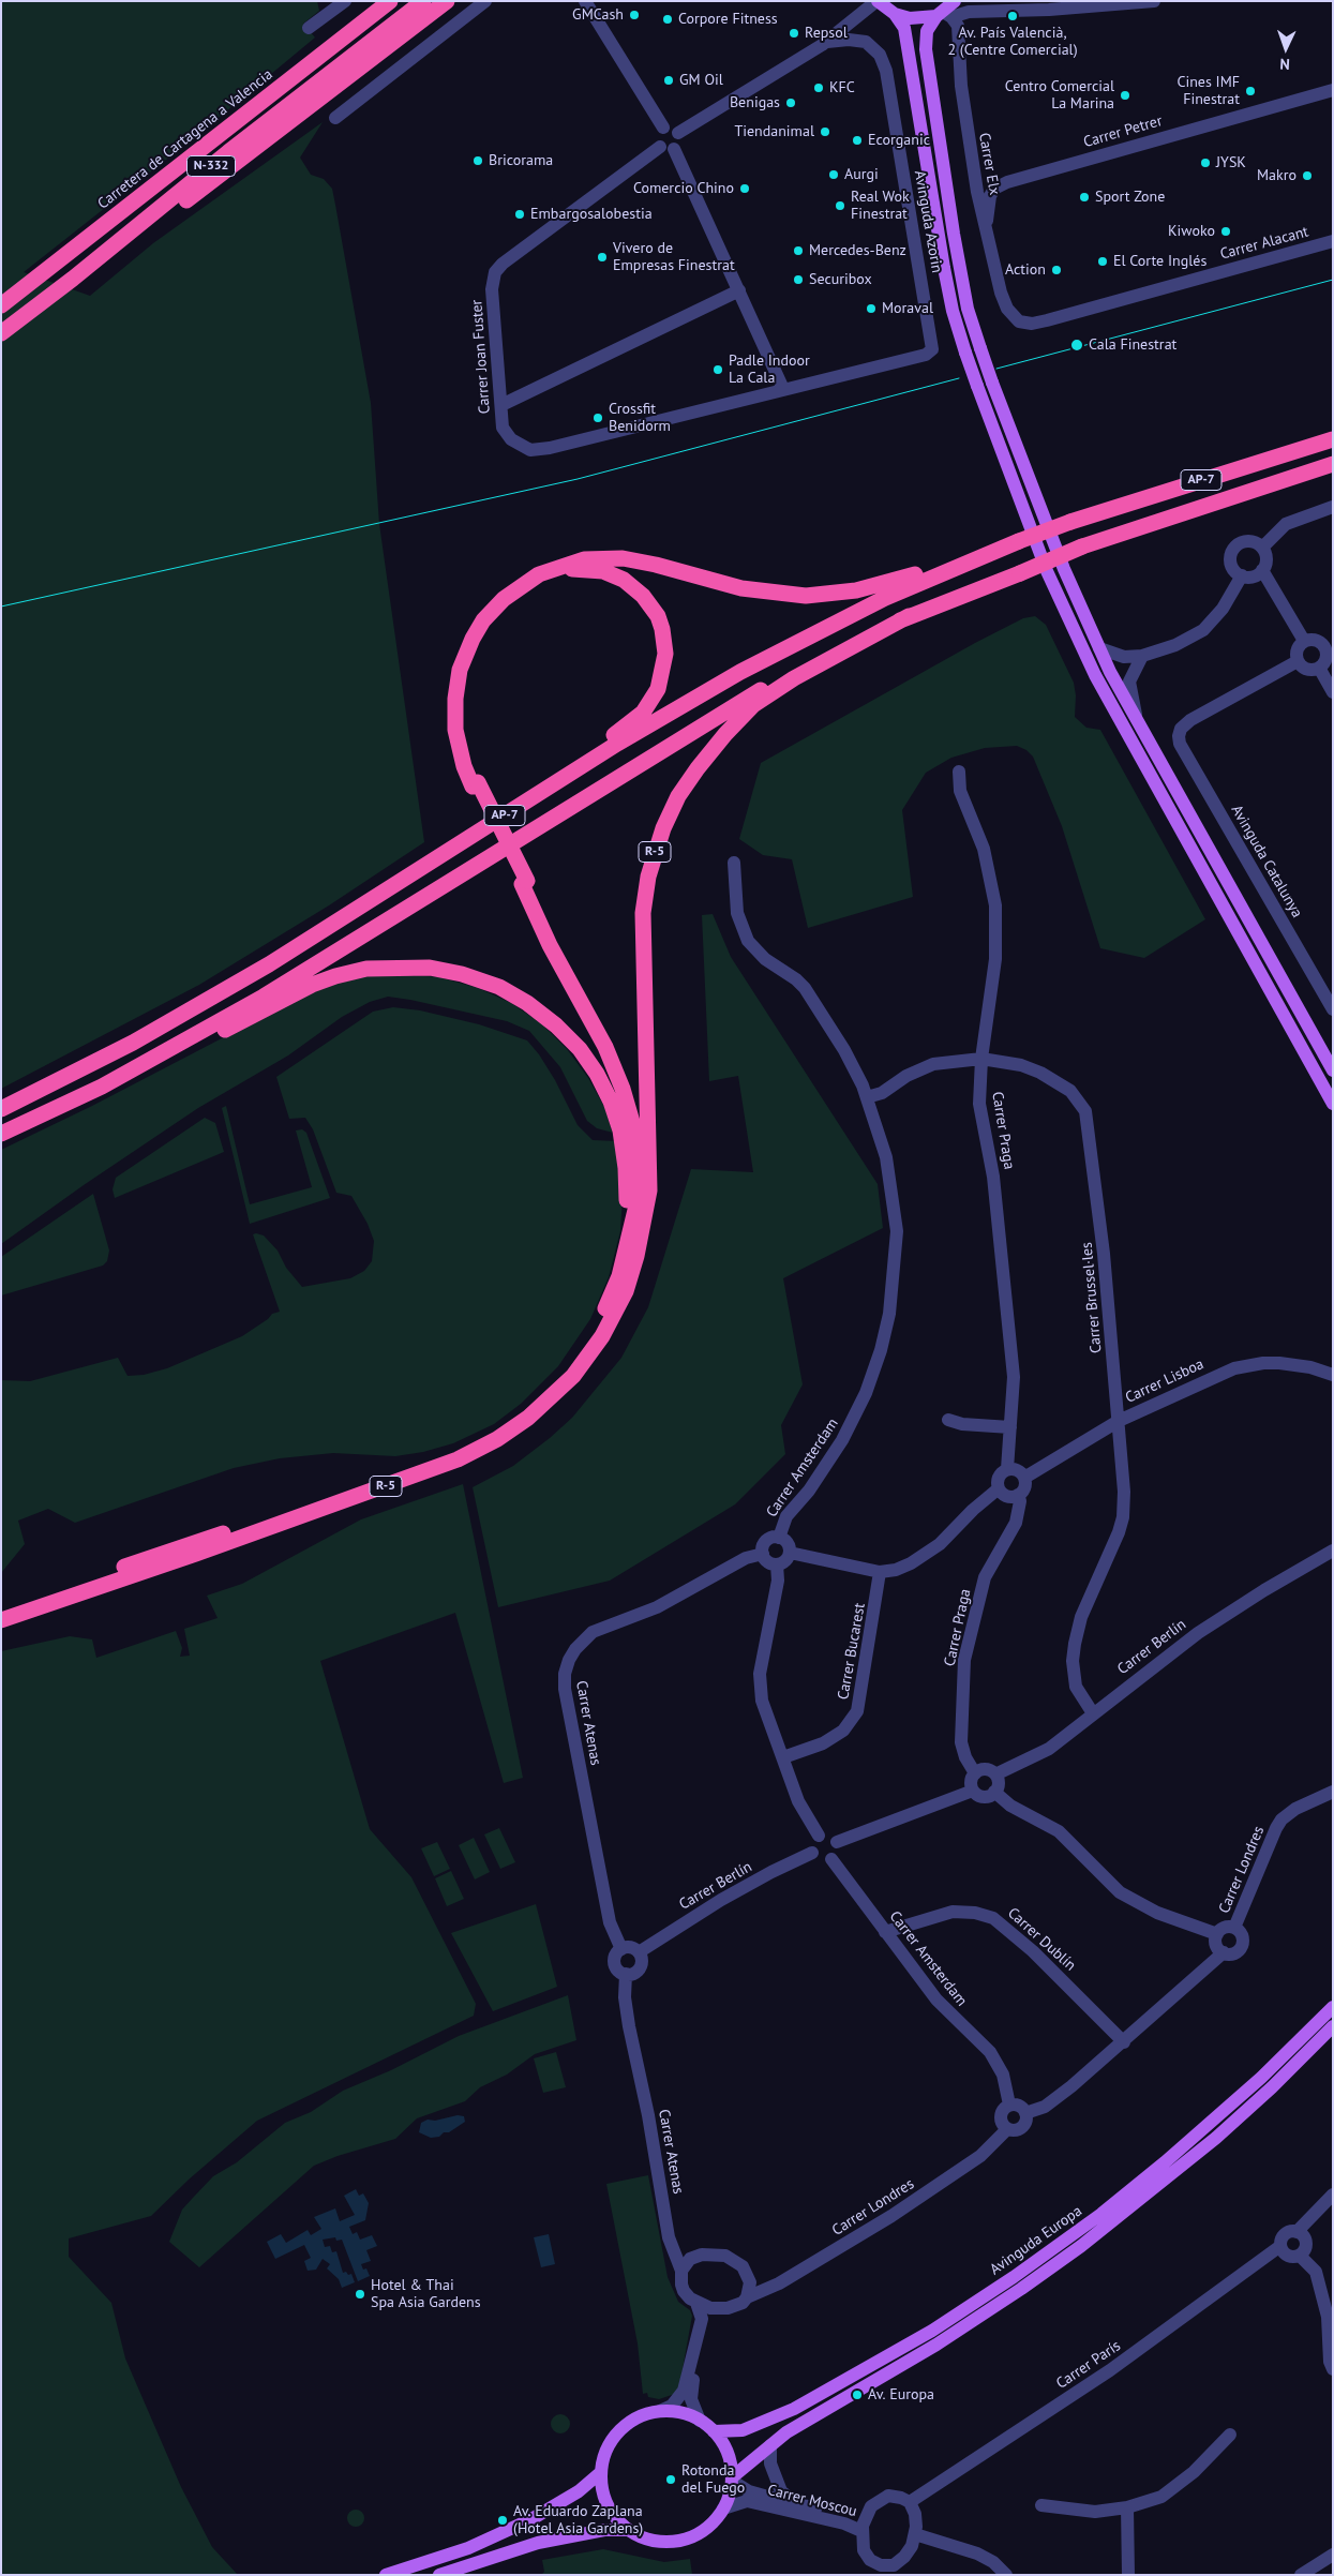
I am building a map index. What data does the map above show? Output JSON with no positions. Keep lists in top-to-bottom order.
{
  "streets": {
    "highway": [
      "Carretera de Cartagena a Valencia",
      "N-332",
      "AP-7",
      "R-5"
    ],
    "main road": ["Avinguda Europa"],
    "street": [
      "Carrer Petrer",
      "Carrer Elx",
      "Avinguda Azorin",
      "Carrer Alacant",
      "Carrer Joan Fuster",
      "Avinguda Catalunya",
      "Carrer Praga",
      "Carrer Brussel·les",
      "Carrer Lisboa",
      "Carrer Amsterdam",
      "Carrer Berlín",
      "Carrer Bucarest",
      "Carrer Atenas",
      "Carrer Londres",
      "Carrer Dublín",
      "Carrer París",
      "Carrer Moscou"
    ]
  },
  "crossings": [
    ["Carrer Petrer", "Carrer Elx"],
    ["Carrer Elx", "Carrer Alacant"],
    ["Avinguda Azorin", "Carrer Joan Fuster"],
    ["AP-7", "R-5"],
    ["Carrer Praga", "Carrer Brussel·les"],
    ["Carrer Praga", "Carrer Lisboa"],
    ["Carrer Praga", "Carrer Berlín"],
    ["Carrer Brussel·les", "Carrer Lisboa"],
    ["Carrer Brussel·les", "Carrer Amsterdam"],
    ["Carrer Brussel·les", "Carrer Berlín"],
    ["Carrer Amsterdam", "Carrer Berlín"],
    ["Carrer Amsterdam", "Carrer Atenas"],
    ["Carrer Amsterdam", "Carrer Londres"],
    ["Carrer Amsterdam", "Carrer Dublín"],
    ["Carrer Berlín", "Carrer Atenas"],
    ["Carrer Atenas", "Carrer Londres"],
    ["Avinguda Europa", "Carrer Moscou"],
    ["Carrer París", "Carrer Moscou"]
  ],
  "places": [
    "GMCash",
    "Av. País Valencià, 2 (Centre Comercial)",
    "Corpore Fitness",
    "Repsol",
    "GM Oil",
    "KFC",
    "Cines IMF Finestrat",
    "Centro Comercial La Marina",
    "Benigas",
    "Tiendanimal",
    "Ecorganic",
    "Bricorama",
    "JYSK",
    "Aurgi",
    "Makro",
    "Comercio Chino",
    "Sport Zone",
    "Real Wok Finestrat",
    "Embargosalobestia",
    "Kiwoko",
    "Mercedes-Benz",
    "Vivero de Empresas Finestrat",
    "El Corte Inglés",
    "Action",
    "Securibox",
    "Moraval",
    "Cala Finestrat",
    "Padle Indoor La Cala",
    "Crossfit Benidorm",
    "Hotel & Thai Spa Asia Gardens",
    "Av. Europa",
    "Rotonda del Fuego",
    "Av. Eduardo Zaplana (Hotel Asia Gardens)"
  ],
  "north": "bottom"
}
